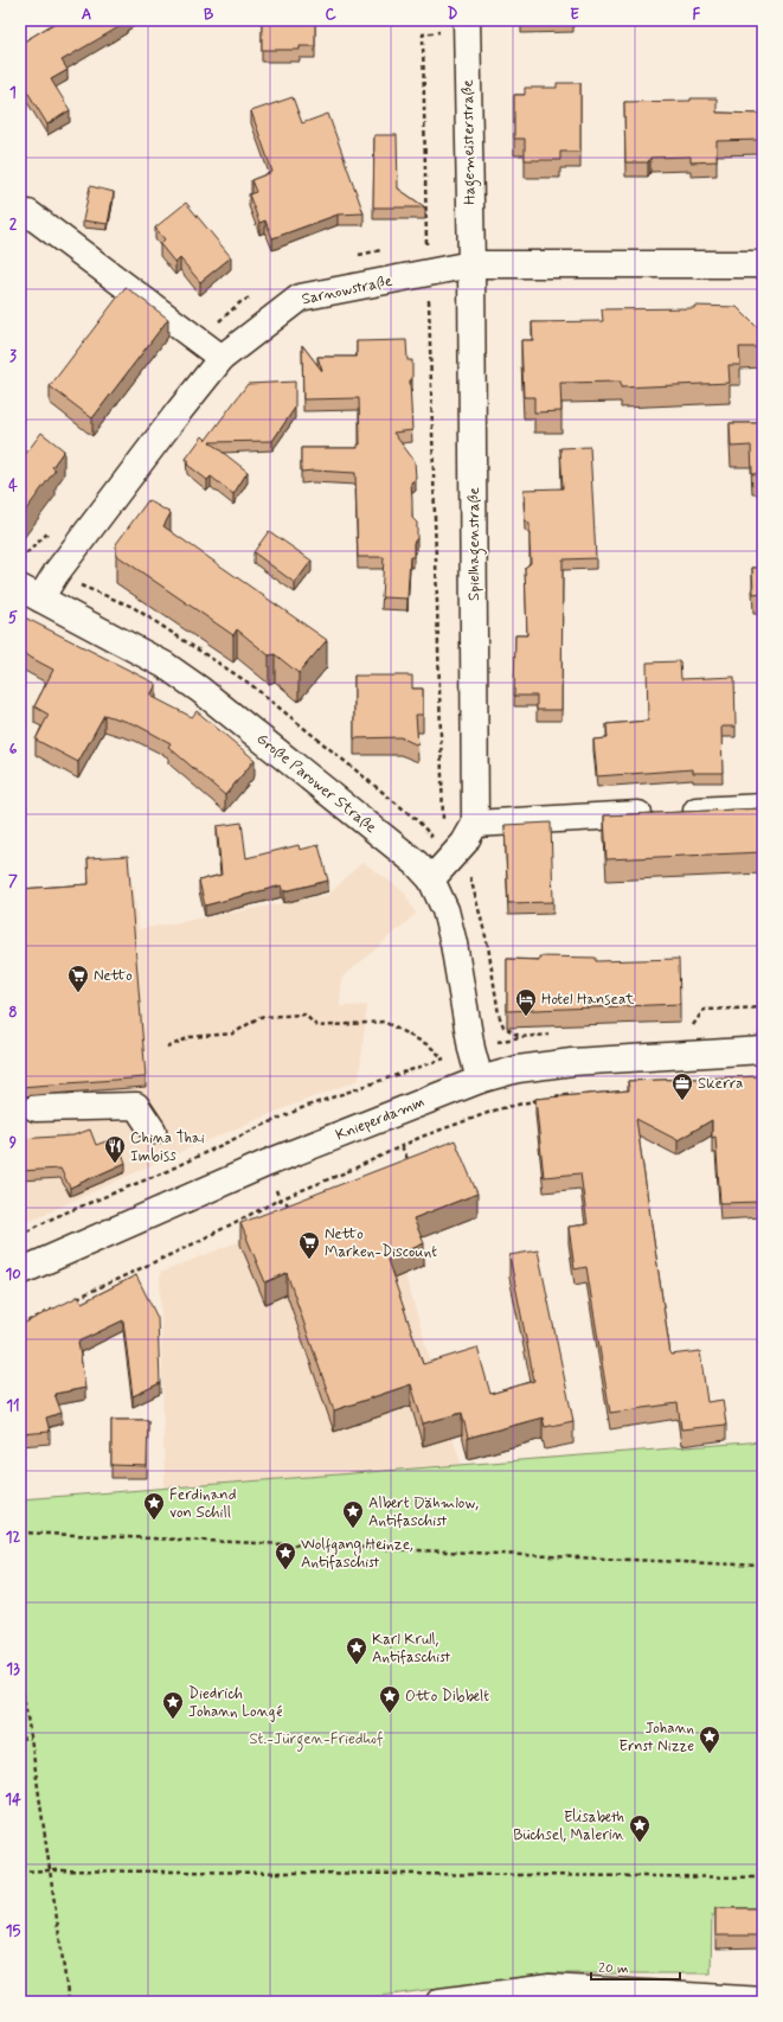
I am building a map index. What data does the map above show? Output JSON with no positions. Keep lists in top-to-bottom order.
{
  "streets": {
    "street": [
      "Hagemeisterstraße",
      "Sarnowstraße",
      "Spielhagenstraße",
      "Große Parower Straße",
      "Knieperdamm"
    ]
  },
  "crossings": [
    ["Hagemeisterstraße", "Sarnowstraße"],
    ["Hagemeisterstraße", "Spielhagenstraße"],
    ["Sarnowstraße", "Spielhagenstraße"],
    ["Sarnowstraße", "Große Parower Straße"],
    ["Große Parower Straße", "Knieperdamm"]
  ],
  "parks": ["St.-Jürgen-Friedhof"],
  "places": {
    "supermarket": ["Netto", "Netto Marken-Discount"],
    "hotel": ["Hotel Hanseat"],
    "office": ["Skerra"],
    "restaurant": ["China Thai Imbiss"],
    "place": [
      "Ferdinand von Schill",
      "Albert Dähmlow, Antifaschist",
      "Wolfgang Heinze, Antifaschist",
      "Karl Krull, Antifaschist",
      "Otto Dibbelt",
      "Diedrich Johann Longé",
      "Johann Ernst Nizze",
      "Elisabeth Büchsel, Malerin"
    ]
  },
  "scale_bar": "20 m",
  "grid": {
    "columns": [
      "A",
      "B",
      "C",
      "D",
      "E",
      "F"
    ],
    "rows": [
      "1",
      "2",
      "3",
      "4",
      "5",
      "6",
      "7",
      "8",
      "9",
      "10",
      "11",
      "12",
      "13",
      "14",
      "15"
    ]
  }
}
